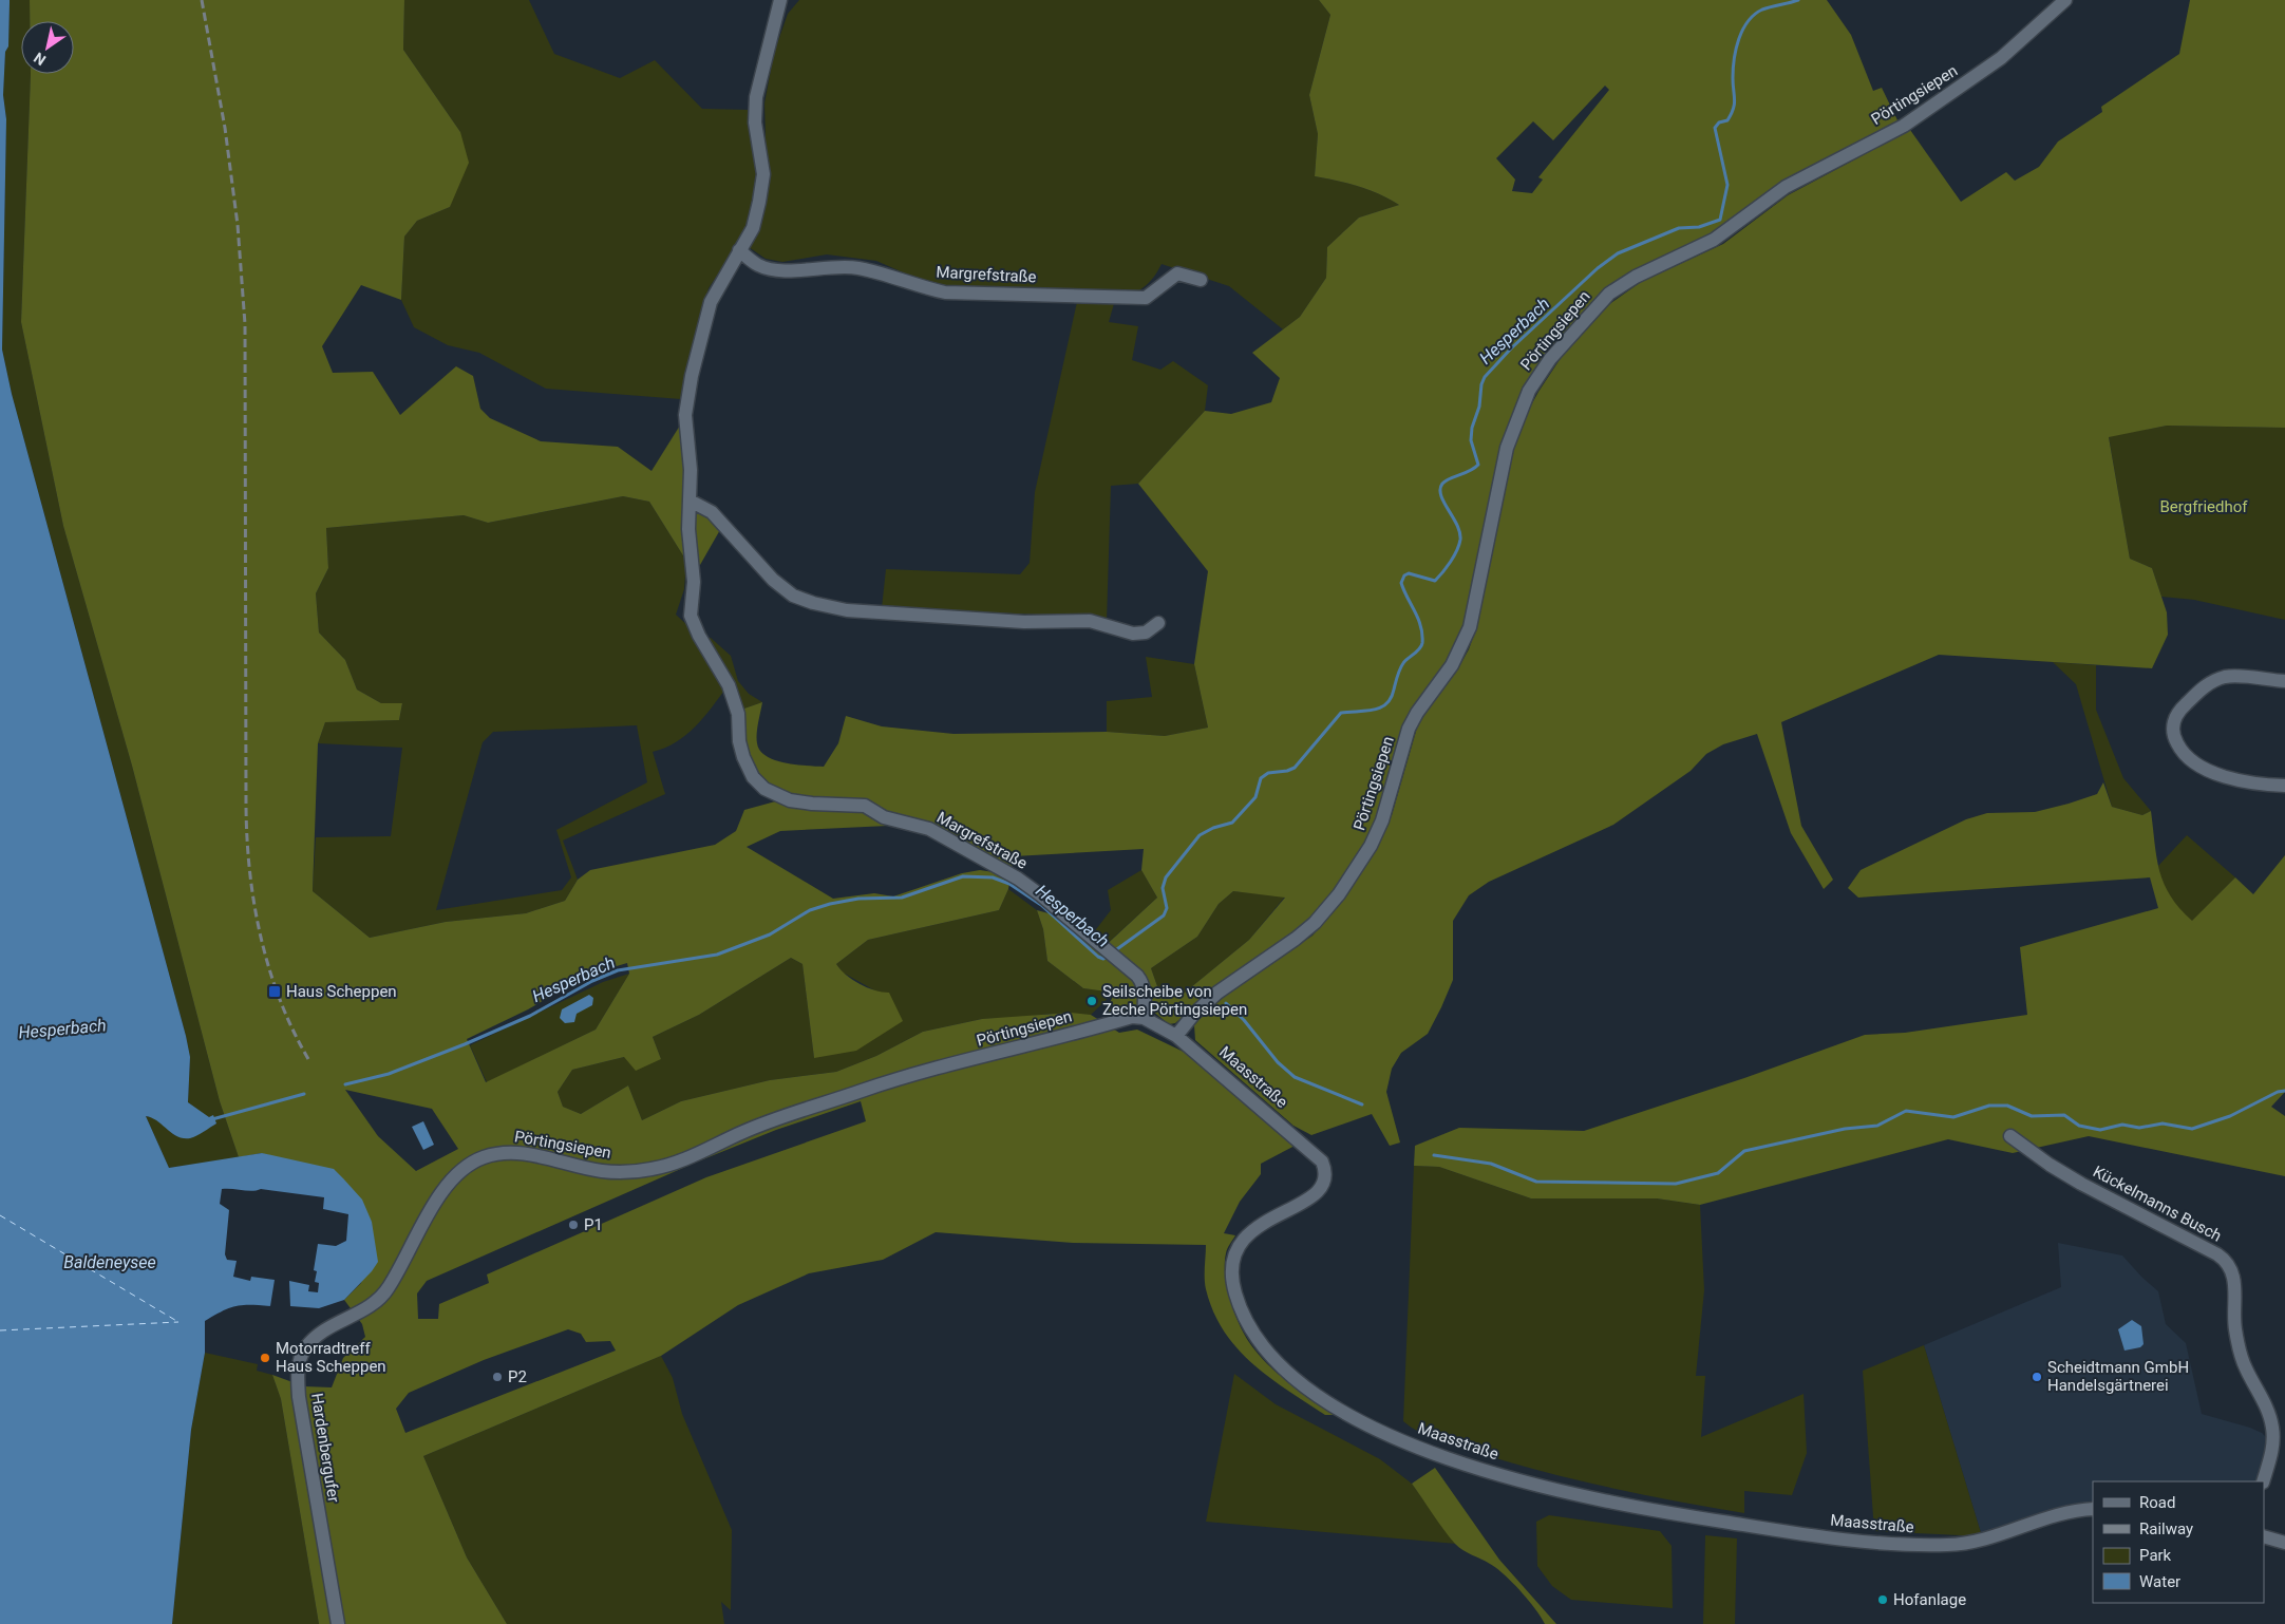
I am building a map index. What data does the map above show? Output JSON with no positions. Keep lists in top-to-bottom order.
{
  "streets": {
    "street": [
      "Pörtingsiepen",
      "Margrefstraße",
      "Maasstraße",
      "Kückelmanns Busch",
      "Hardenbergufer"
    ]
  },
  "crossings": [
    ["Pörtingsiepen", "Margrefstraße"],
    ["Pörtingsiepen", "Maasstraße"],
    ["Pörtingsiepen", "Hardenbergufer"]
  ],
  "water": ["Hesperbach", "Baldeneysee"],
  "parks": ["Bergfriedhof"],
  "places": {
    "transit": ["Haus Scheppen"],
    "other": [
      "Seilscheibe von Zeche Pörtingsiepen",
      "P1",
      "Motorradtreff Haus Scheppen",
      "P2",
      "Scheidtmann GmbH Handelsgärtnerei",
      "Hofanlage"
    ]
  },
  "legend": [
    "Road",
    "Railway",
    "Park",
    "Water"
  ],
  "north": "bottom left"
}
